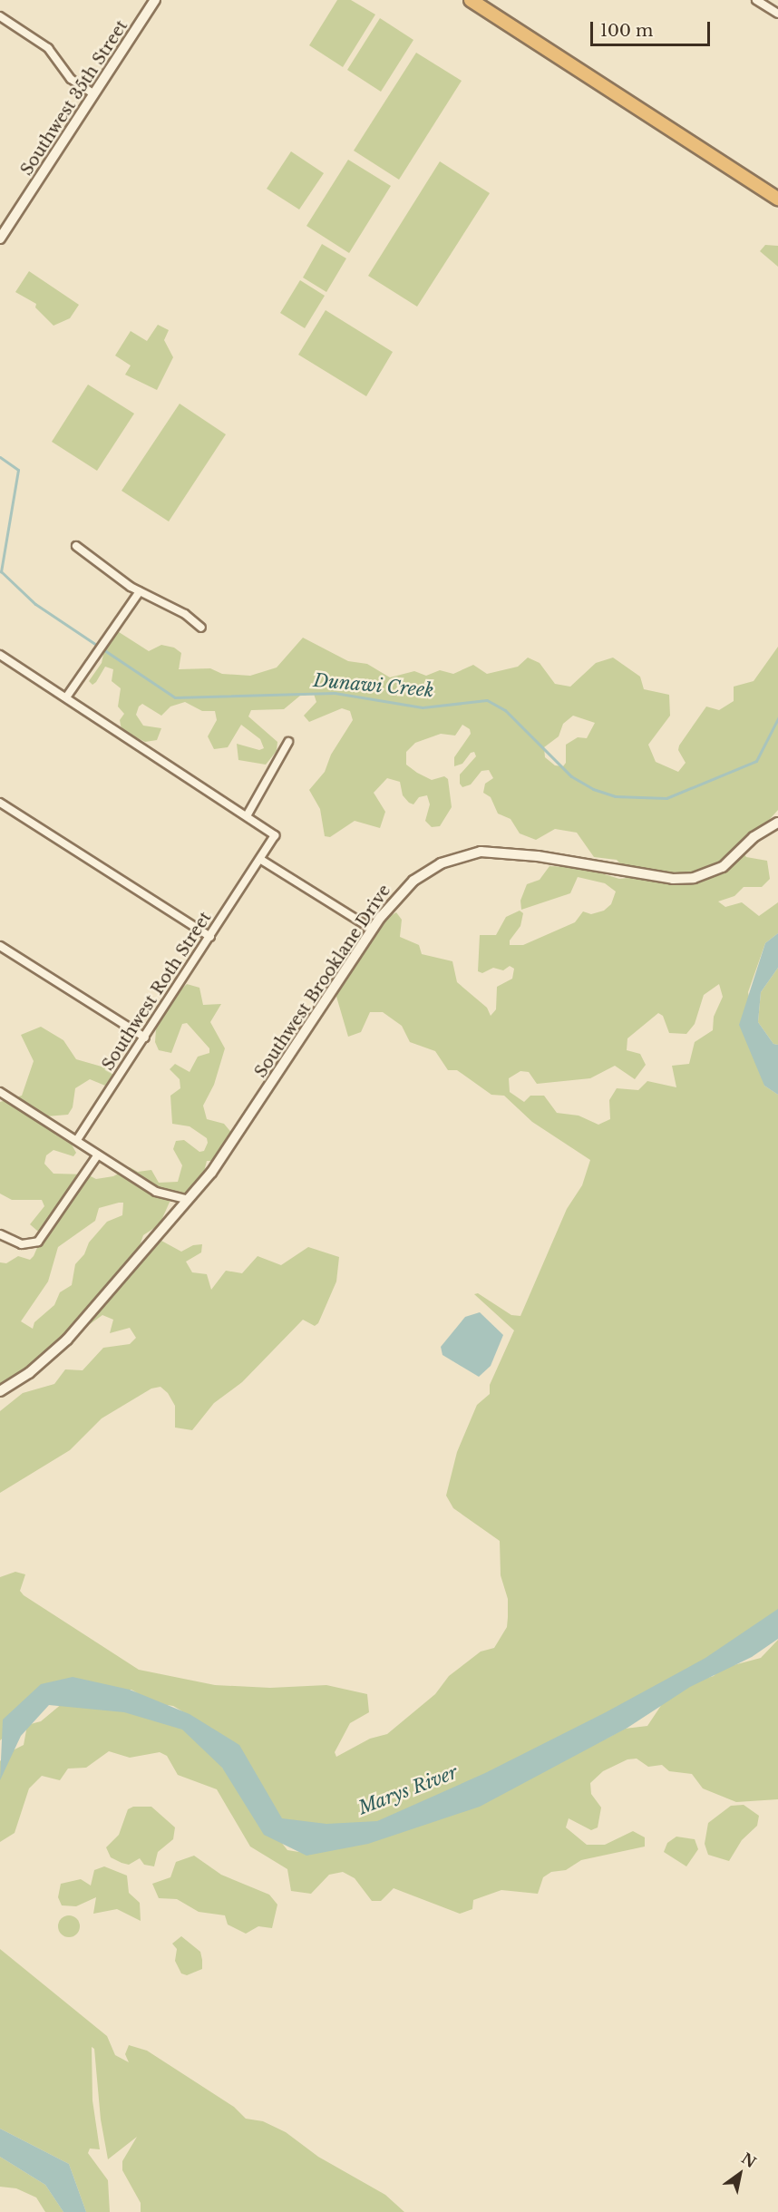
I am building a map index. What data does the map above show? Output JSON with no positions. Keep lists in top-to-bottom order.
{
  "streets": {
    "street": ["Southwest 35th Street", "Southwest Brooklane Drive", "Southwest Roth Street"]
  },
  "water": ["Dunawi Creek", "Marys River"],
  "scale_bar": "100 m",
  "north": "top right"
}
